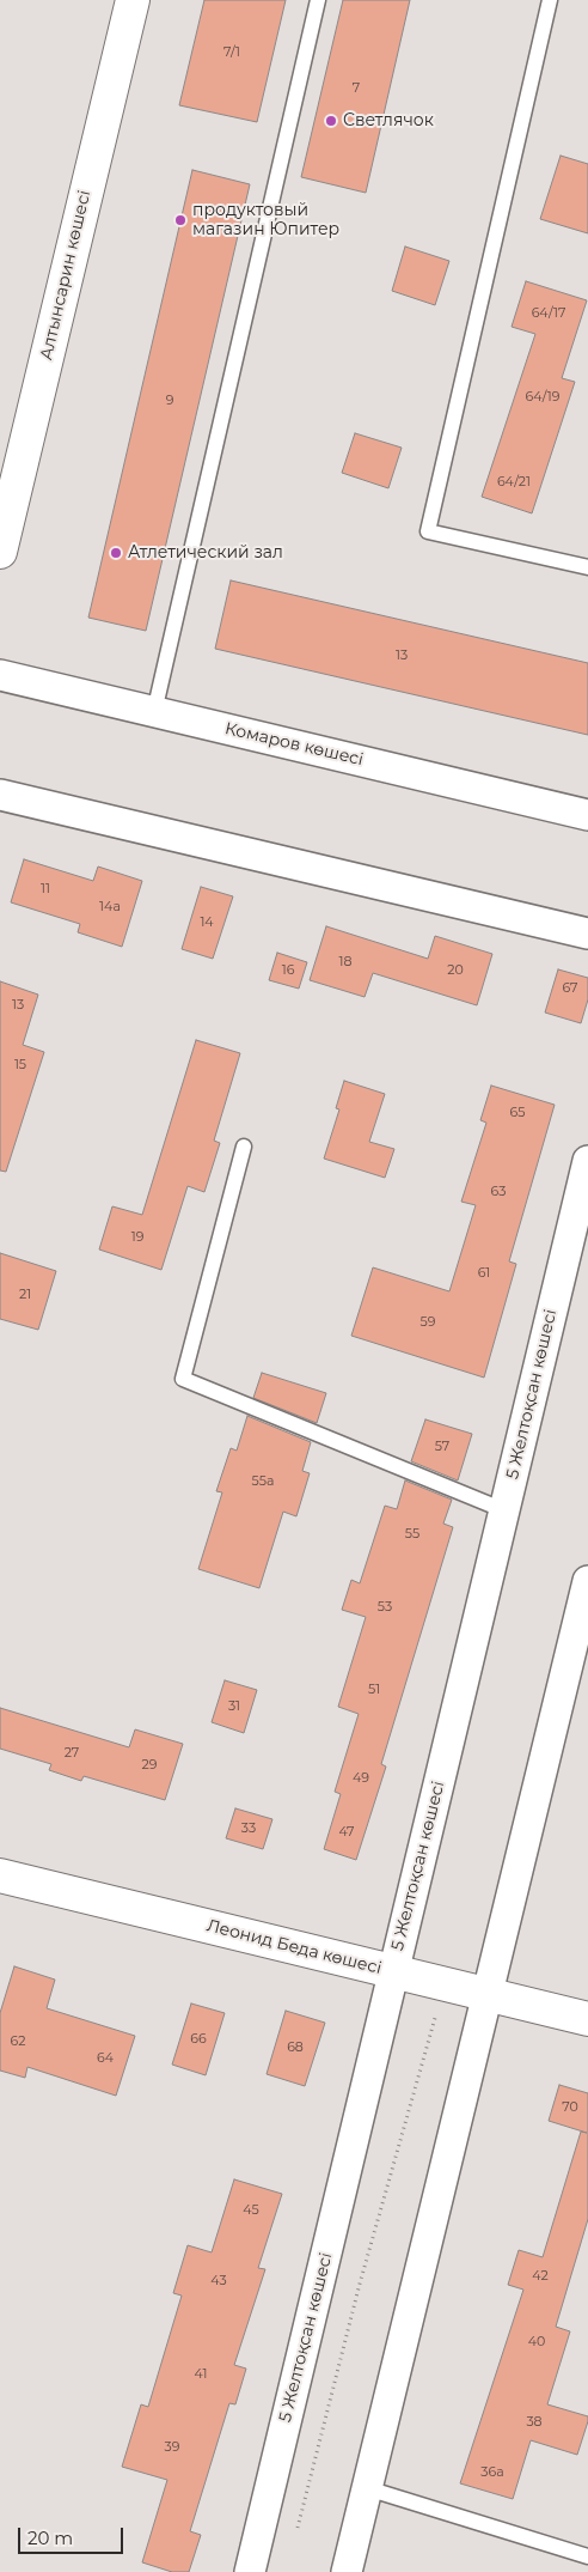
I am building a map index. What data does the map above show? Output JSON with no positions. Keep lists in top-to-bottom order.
{
  "streets": {
    "street": [
      "Алтынсарин көшесі",
      "Комаров көшесі",
      "5 Желтоқсан көшесі",
      "Леонид Беда көшесі"
    ]
  },
  "crossings": [
    ["5 Желтоқсан көшесі", "Леонид Беда көшесі"]
  ],
  "places": ["Светлячок", "продуктовый магазин Юпитер", "Атлетический зал"],
  "house_numbers": [
    "7/1",
    "7",
    "64/17",
    "64/19",
    "9",
    "64/21",
    "13",
    "11",
    "14а",
    "14",
    "18",
    "16",
    "20",
    "67",
    "13",
    "15",
    "65",
    "63",
    "19",
    "61",
    "21",
    "59",
    "57",
    "55а",
    "55",
    "53",
    "51",
    "31",
    "27",
    "29",
    "49",
    "33",
    "47",
    "66",
    "62",
    "68",
    "64",
    "70",
    "45",
    "42",
    "43",
    "40",
    "41",
    "38",
    "39",
    "36а"
  ],
  "scale_bar": "20 m"
}
